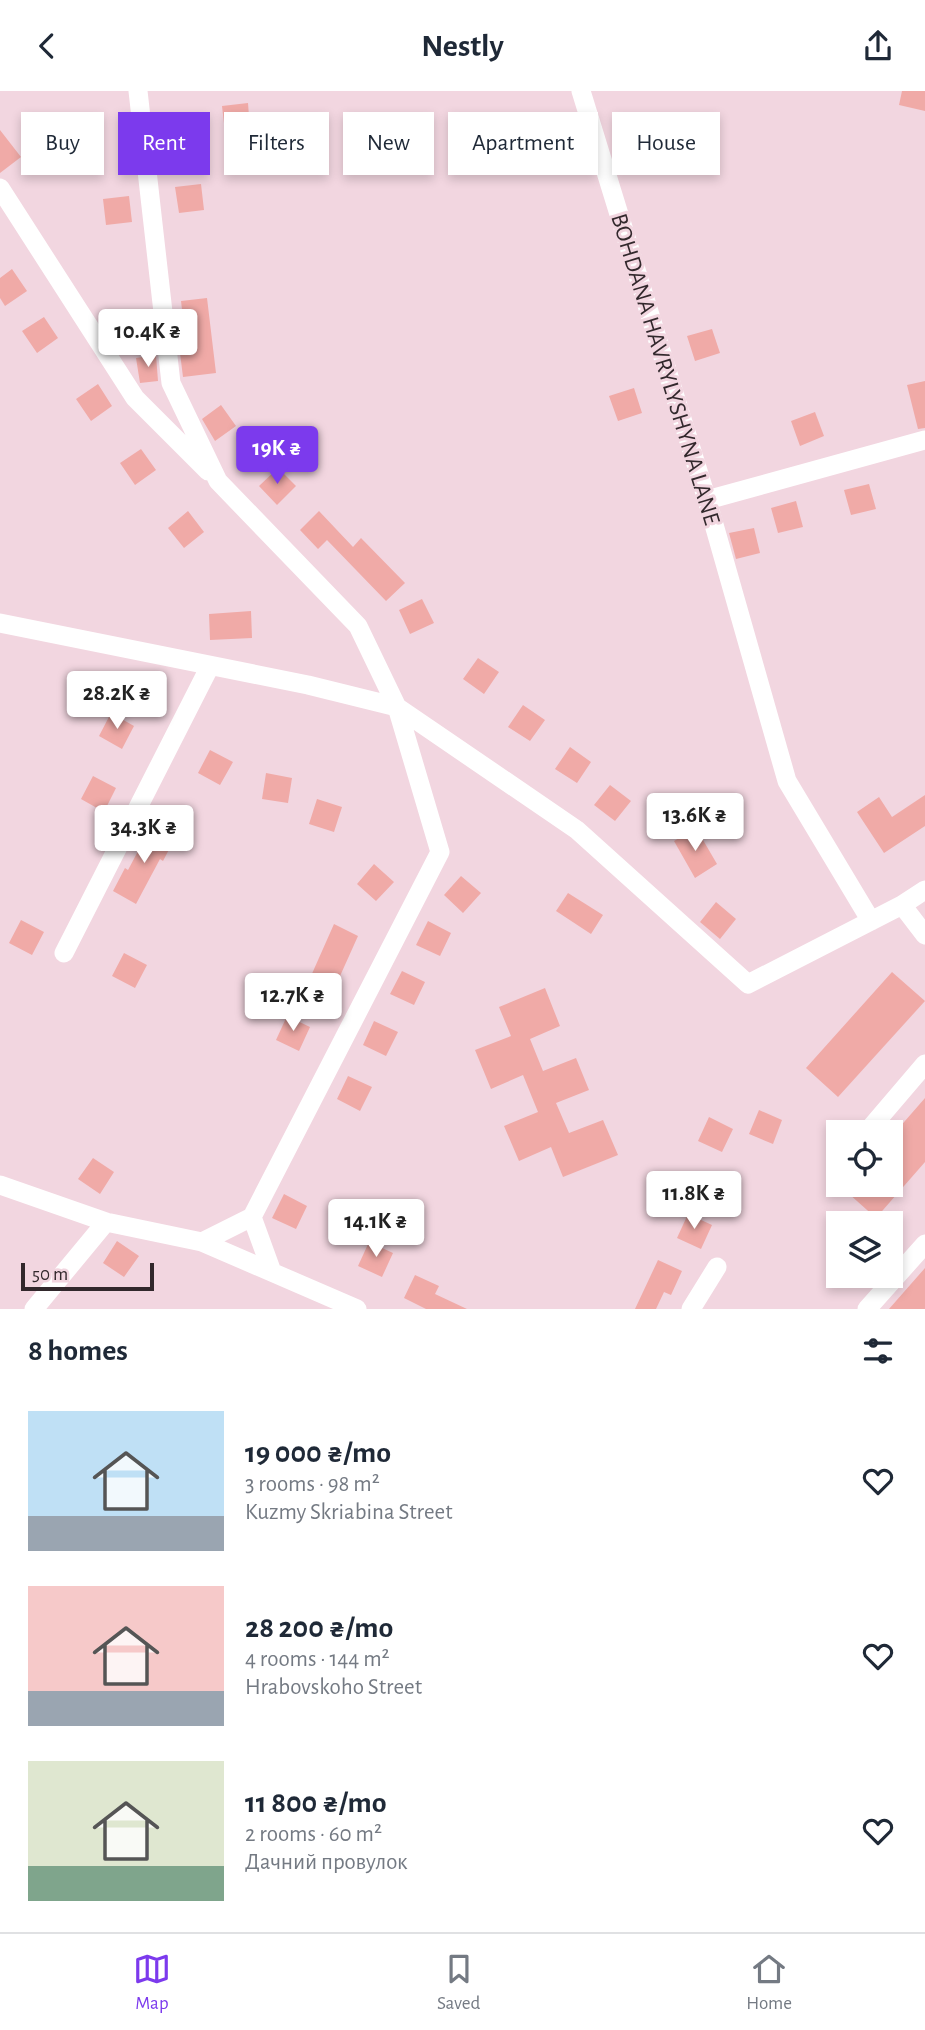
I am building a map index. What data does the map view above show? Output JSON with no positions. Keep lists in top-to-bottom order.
{
  "streets": {
    "street": ["BOHDANA HAVRYLYSHYNA LANE"]
  },
  "scale_bar": "50 m",
  "page": {
    "header": "Nestly",
    "chip": [
      "Buy",
      "Rent",
      "Filters",
      "New",
      "Apartment",
      "House"
    ],
    "price": [
      "10.4K ₴",
      "19K ₴",
      "28.2K ₴",
      "13.6K ₴",
      "34.3K ₴",
      "12.7K ₴",
      "11.8K ₴",
      "14.1K ₴"
    ],
    "scale": "50 m",
    "heading": "8 homes",
    "list": [
      {
        "name": "19 000 ₴/mo",
        "note": "3 rooms · 98 m² · Kuzmy Skriabina Street"
      },
      {
        "name": "28 200 ₴/mo",
        "note": "4 rooms · 144 m² · Hrabovskoho Street"
      },
      {
        "name": "11 800 ₴/mo",
        "note": "2 rooms · 60 m² · Дачний провулок"
      }
    ],
    "tabs": ["Map", "Saved", "Home"]
  }
}
